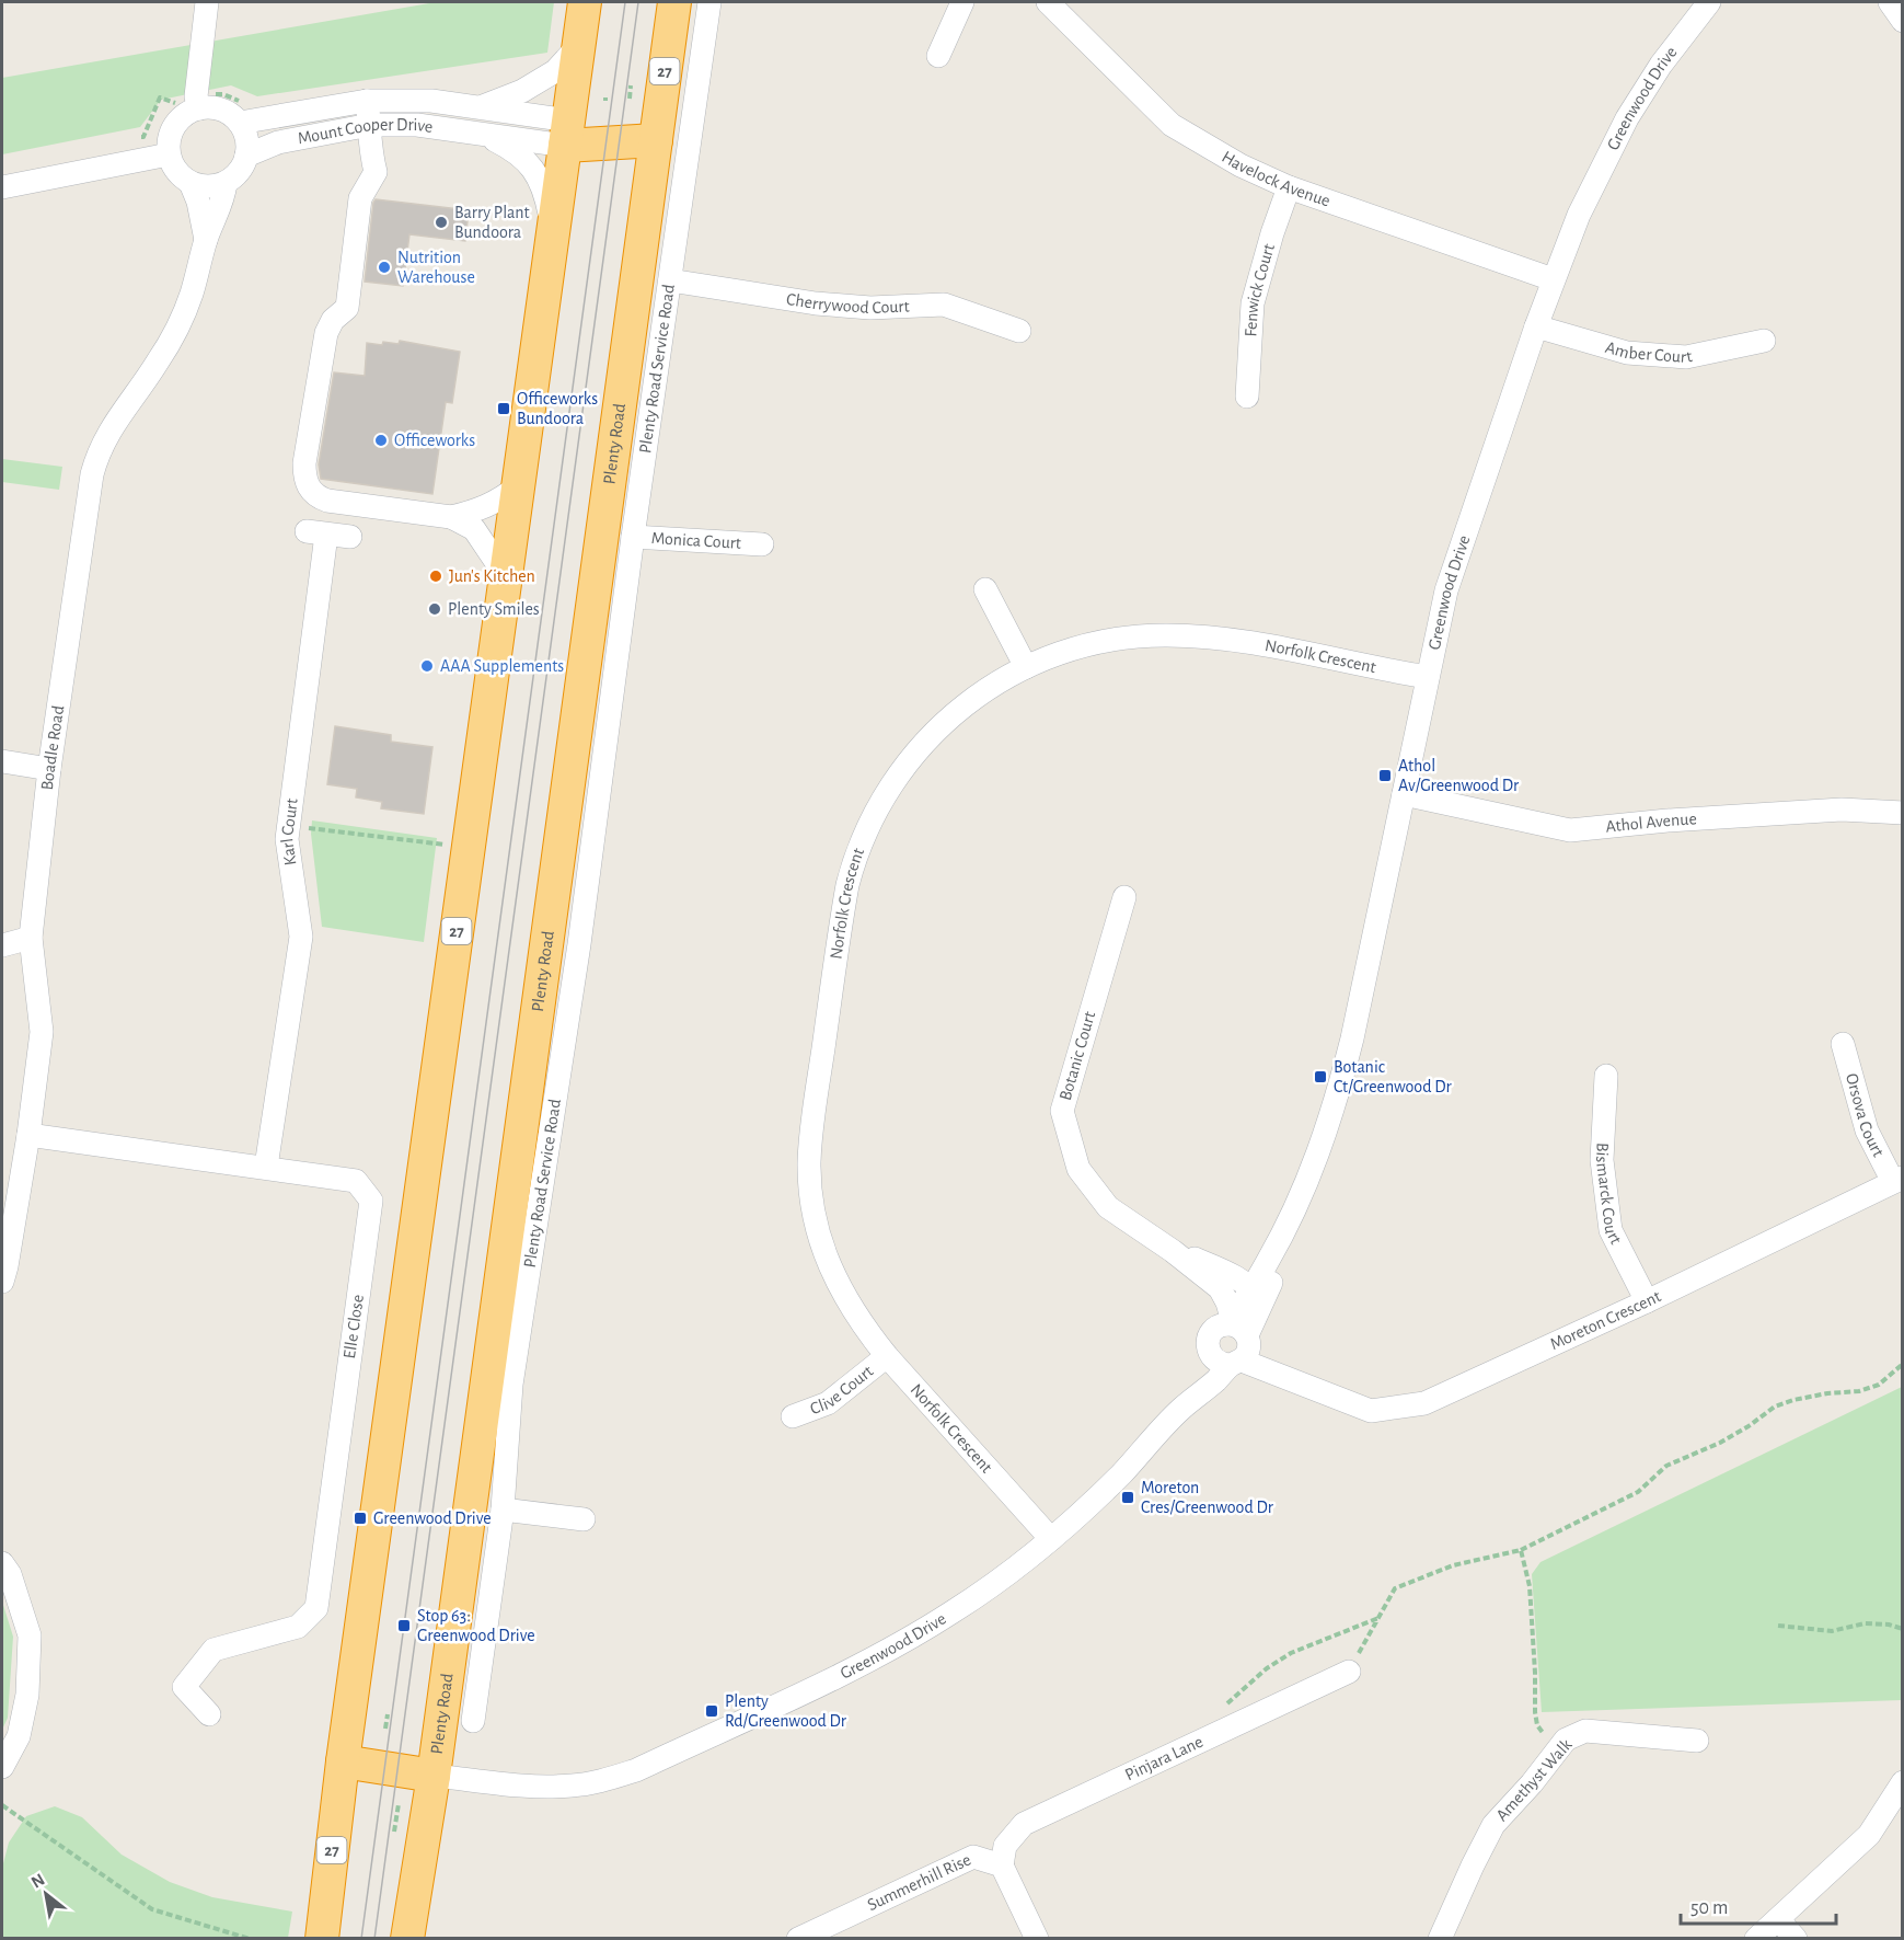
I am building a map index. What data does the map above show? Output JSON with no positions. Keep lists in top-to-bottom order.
{
  "streets": {
    "highway": ["27", "Plenty Road"],
    "street": [
      "Greenwood Drive",
      "Mount Cooper Drive",
      "Havelock Avenue",
      "Fenwick Court",
      "Cherrywood Court",
      "Amber Court",
      "Plenty Road Service Road",
      "Monica Court",
      "Norfolk Crescent",
      "Boadle Road",
      "Athol Avenue",
      "Karl Court",
      "Botanic Court",
      "Orsova Court",
      "Bismarck Court",
      "Moreton Crescent",
      "Elle Close",
      "Clive Court",
      "Pinjara Lane",
      "Amethyst Walk",
      "Summerhill Rise"
    ]
  },
  "crossings": [
    ["27", "Mount Cooper Drive"],
    ["Greenwood Drive", "Havelock Avenue"],
    ["Greenwood Drive", "Amber Court"],
    ["Greenwood Drive", "Plenty Road"],
    ["Greenwood Drive", "Norfolk Crescent"],
    ["Greenwood Drive", "Athol Avenue"],
    ["Greenwood Drive", "Botanic Court"],
    ["Greenwood Drive", "Moreton Crescent"],
    ["Mount Cooper Drive", "Boadle Road"],
    ["Havelock Avenue", "Fenwick Court"],
    ["Cherrywood Court", "Plenty Road Service Road"],
    ["Plenty Road Service Road", "Monica Court"],
    ["Norfolk Crescent", "Clive Court"],
    ["Boadle Road", "Elle Close"],
    ["Karl Court", "Elle Close"],
    ["Botanic Court", "Moreton Crescent"],
    ["Orsova Court", "Moreton Crescent"],
    ["Bismarck Court", "Moreton Crescent"],
    ["Pinjara Lane", "Summerhill Rise"]
  ],
  "places": {
    "other": [
      "Barry Plant Bundoora",
      "Nutrition Warehouse",
      "Officeworks",
      "Jun's Kitchen",
      "Plenty Smiles",
      "AAA Supplements"
    ],
    "transit": [
      "Officeworks Bundoora",
      "Athol Av/Greenwood Dr",
      "Botanic Ct/Greenwood Dr",
      "Moreton Cres/Greenwood Dr",
      "Greenwood Drive",
      "Stop 63: Greenwood Drive",
      "Plenty Rd/Greenwood Dr"
    ]
  },
  "scale_bar": "50 m",
  "north": "top left"
}
